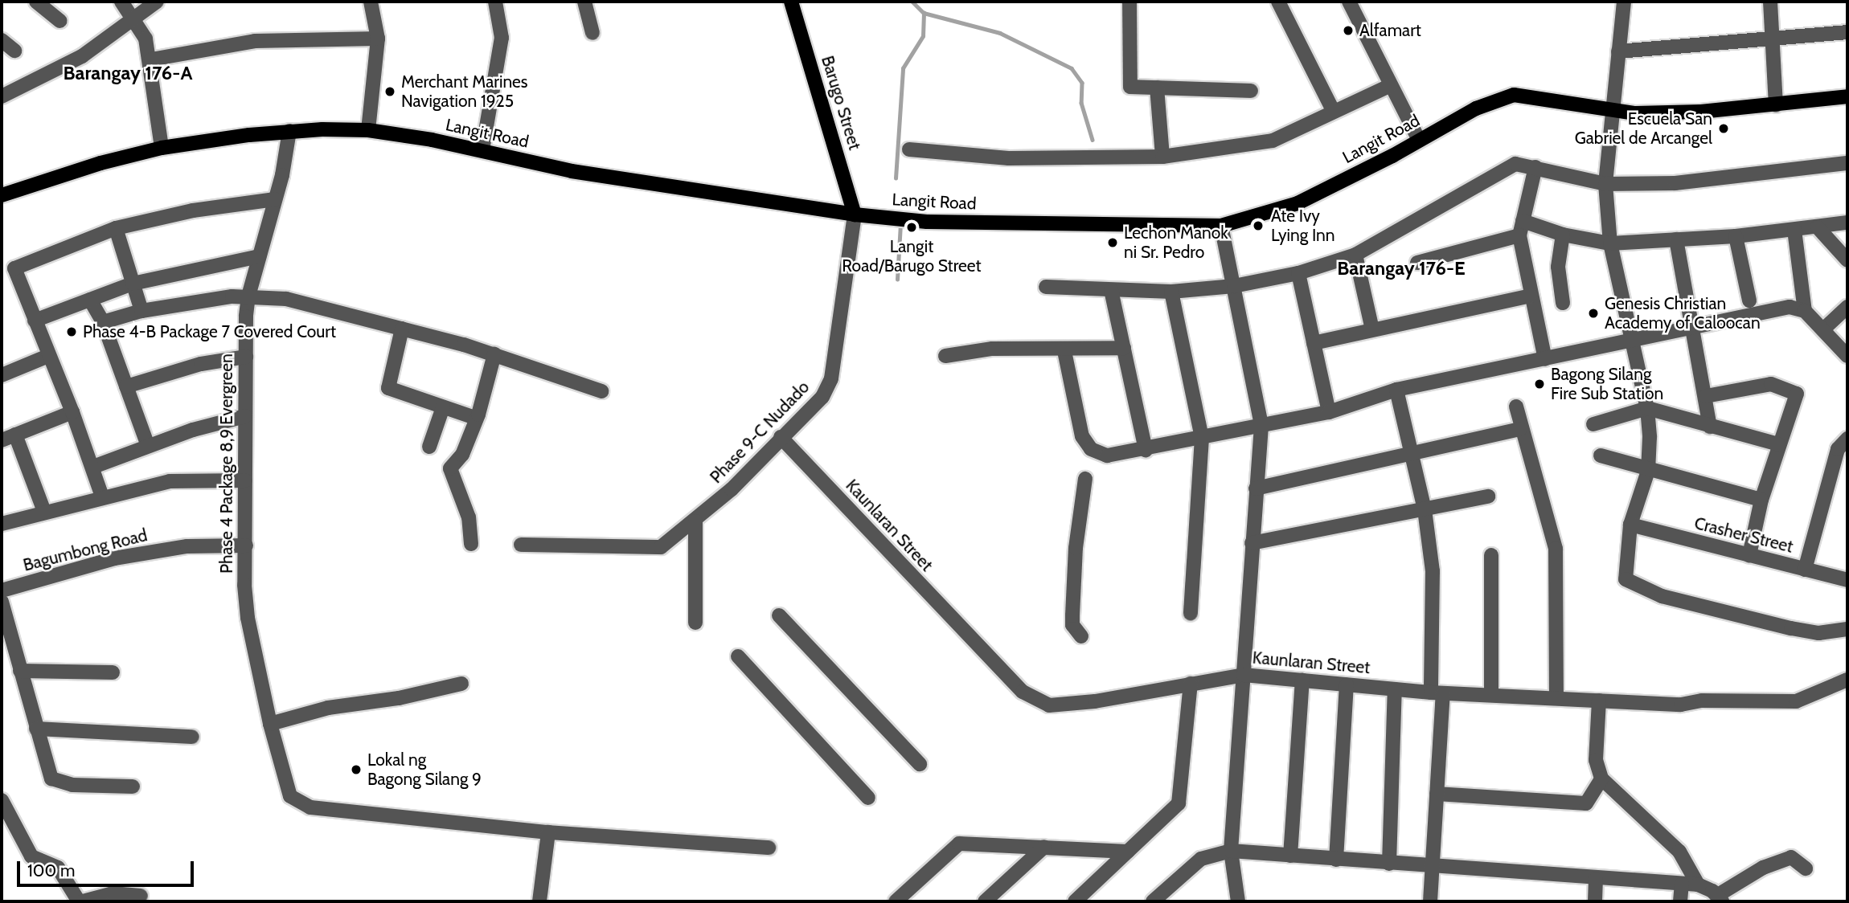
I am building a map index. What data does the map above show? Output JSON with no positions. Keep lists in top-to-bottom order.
{
  "streets": {
    "main road": ["Barugo Street", "Langit Road"],
    "street": [
      "Phase 9-C Nudado",
      "Phase 4 Package 8,9 Evergreen",
      "Kaunlaran Street",
      "Crasher Street",
      "Bagumbong Road"
    ]
  },
  "crossings": [
    ["Barugo Street", "Langit Road"],
    ["Barugo Street", "Phase 9-C Nudado"],
    ["Langit Road", "Phase 9-C Nudado"],
    ["Langit Road", "Phase 4 Package 8,9 Evergreen"],
    ["Phase 9-C Nudado", "Kaunlaran Street"],
    ["Phase 4 Package 8,9 Evergreen", "Bagumbong Road"]
  ],
  "districts": ["Barangay 176-A", "Barangay 176-E"],
  "places": [
    "Alfamart",
    "Merchant Marines Navigation 1925",
    "Escuela San Gabriel de Arcangel",
    "Ate Ivy Lying Inn",
    "Langit Road/Barugo Street",
    "Lechon Manok ni Sr. Pedro",
    "Genesis Christian Academy of Caloocan",
    "Phase 4-B Package 7 Covered Court",
    "Bagong Silang Fire Sub Station",
    "Lokal ng Bagong Silang 9"
  ],
  "scale_bar": "100 m"
}
